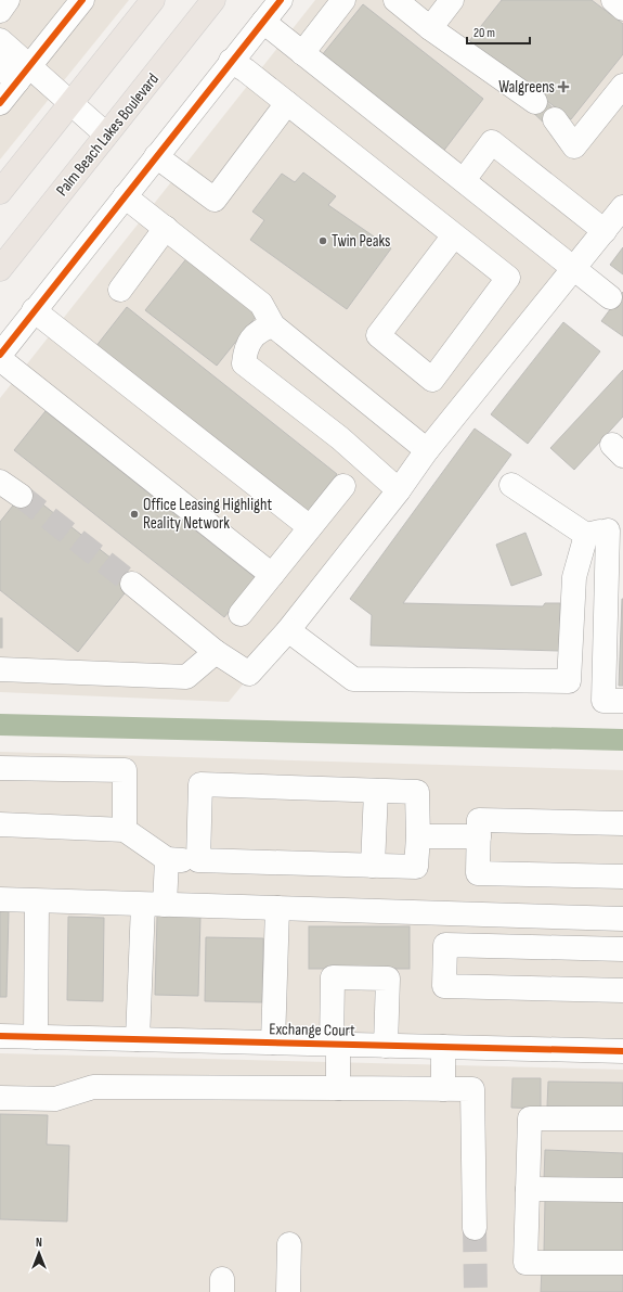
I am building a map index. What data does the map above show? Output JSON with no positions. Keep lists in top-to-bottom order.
{
  "streets": {
    "main road": ["Palm Beach Lakes Boulevard"],
    "street": ["Exchange Court"]
  },
  "places": {
    "health": ["Walgreens"],
    "other": ["Twin Peaks", "Office Leasing Highlight Reality Network"]
  },
  "scale_bar": "20 m",
  "north": "top"
}
